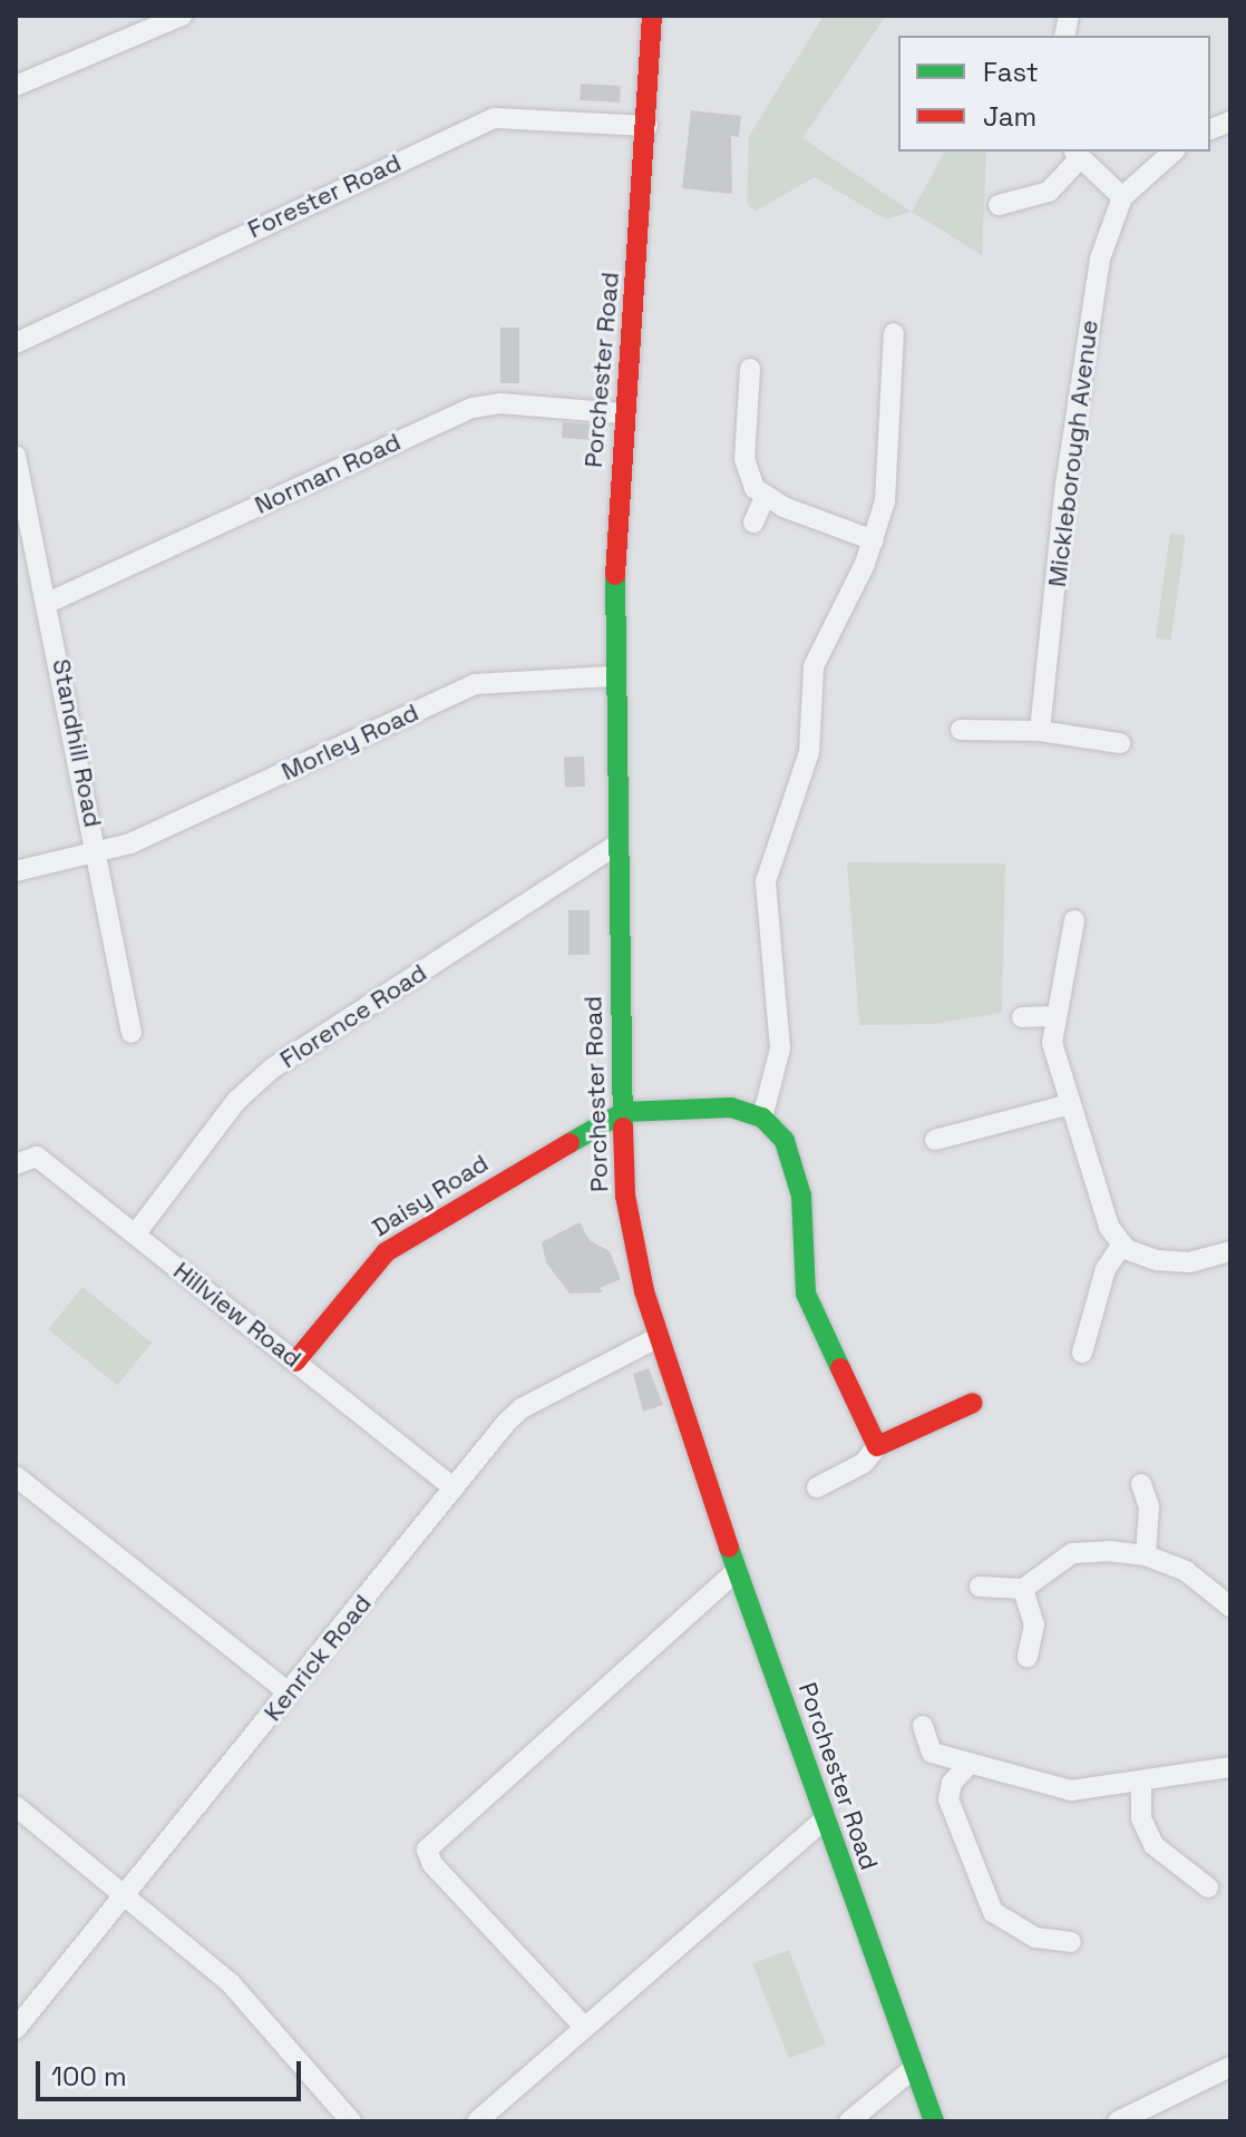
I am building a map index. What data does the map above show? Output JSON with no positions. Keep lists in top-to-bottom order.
{
  "streets": {
    "street": [
      "Forester Road",
      "Porchester Road",
      "Mickleborough Avenue",
      "Norman Road",
      "Morley Road",
      "Standhill Road",
      "Florence Road",
      "Daisy Road",
      "Hillview Road",
      "Kenrick Road"
    ]
  },
  "crossings": [
    ["Forester Road", "Porchester Road"],
    ["Porchester Road", "Norman Road"],
    ["Porchester Road", "Morley Road"],
    ["Porchester Road", "Florence Road"],
    ["Porchester Road", "Daisy Road"],
    ["Porchester Road", "Kenrick Road"],
    ["Norman Road", "Standhill Road"],
    ["Morley Road", "Standhill Road"],
    ["Florence Road", "Hillview Road"],
    ["Daisy Road", "Hillview Road"],
    ["Hillview Road", "Kenrick Road"]
  ],
  "legend": ["Fast", "Jam"],
  "scale_bar": "100 m"
}
